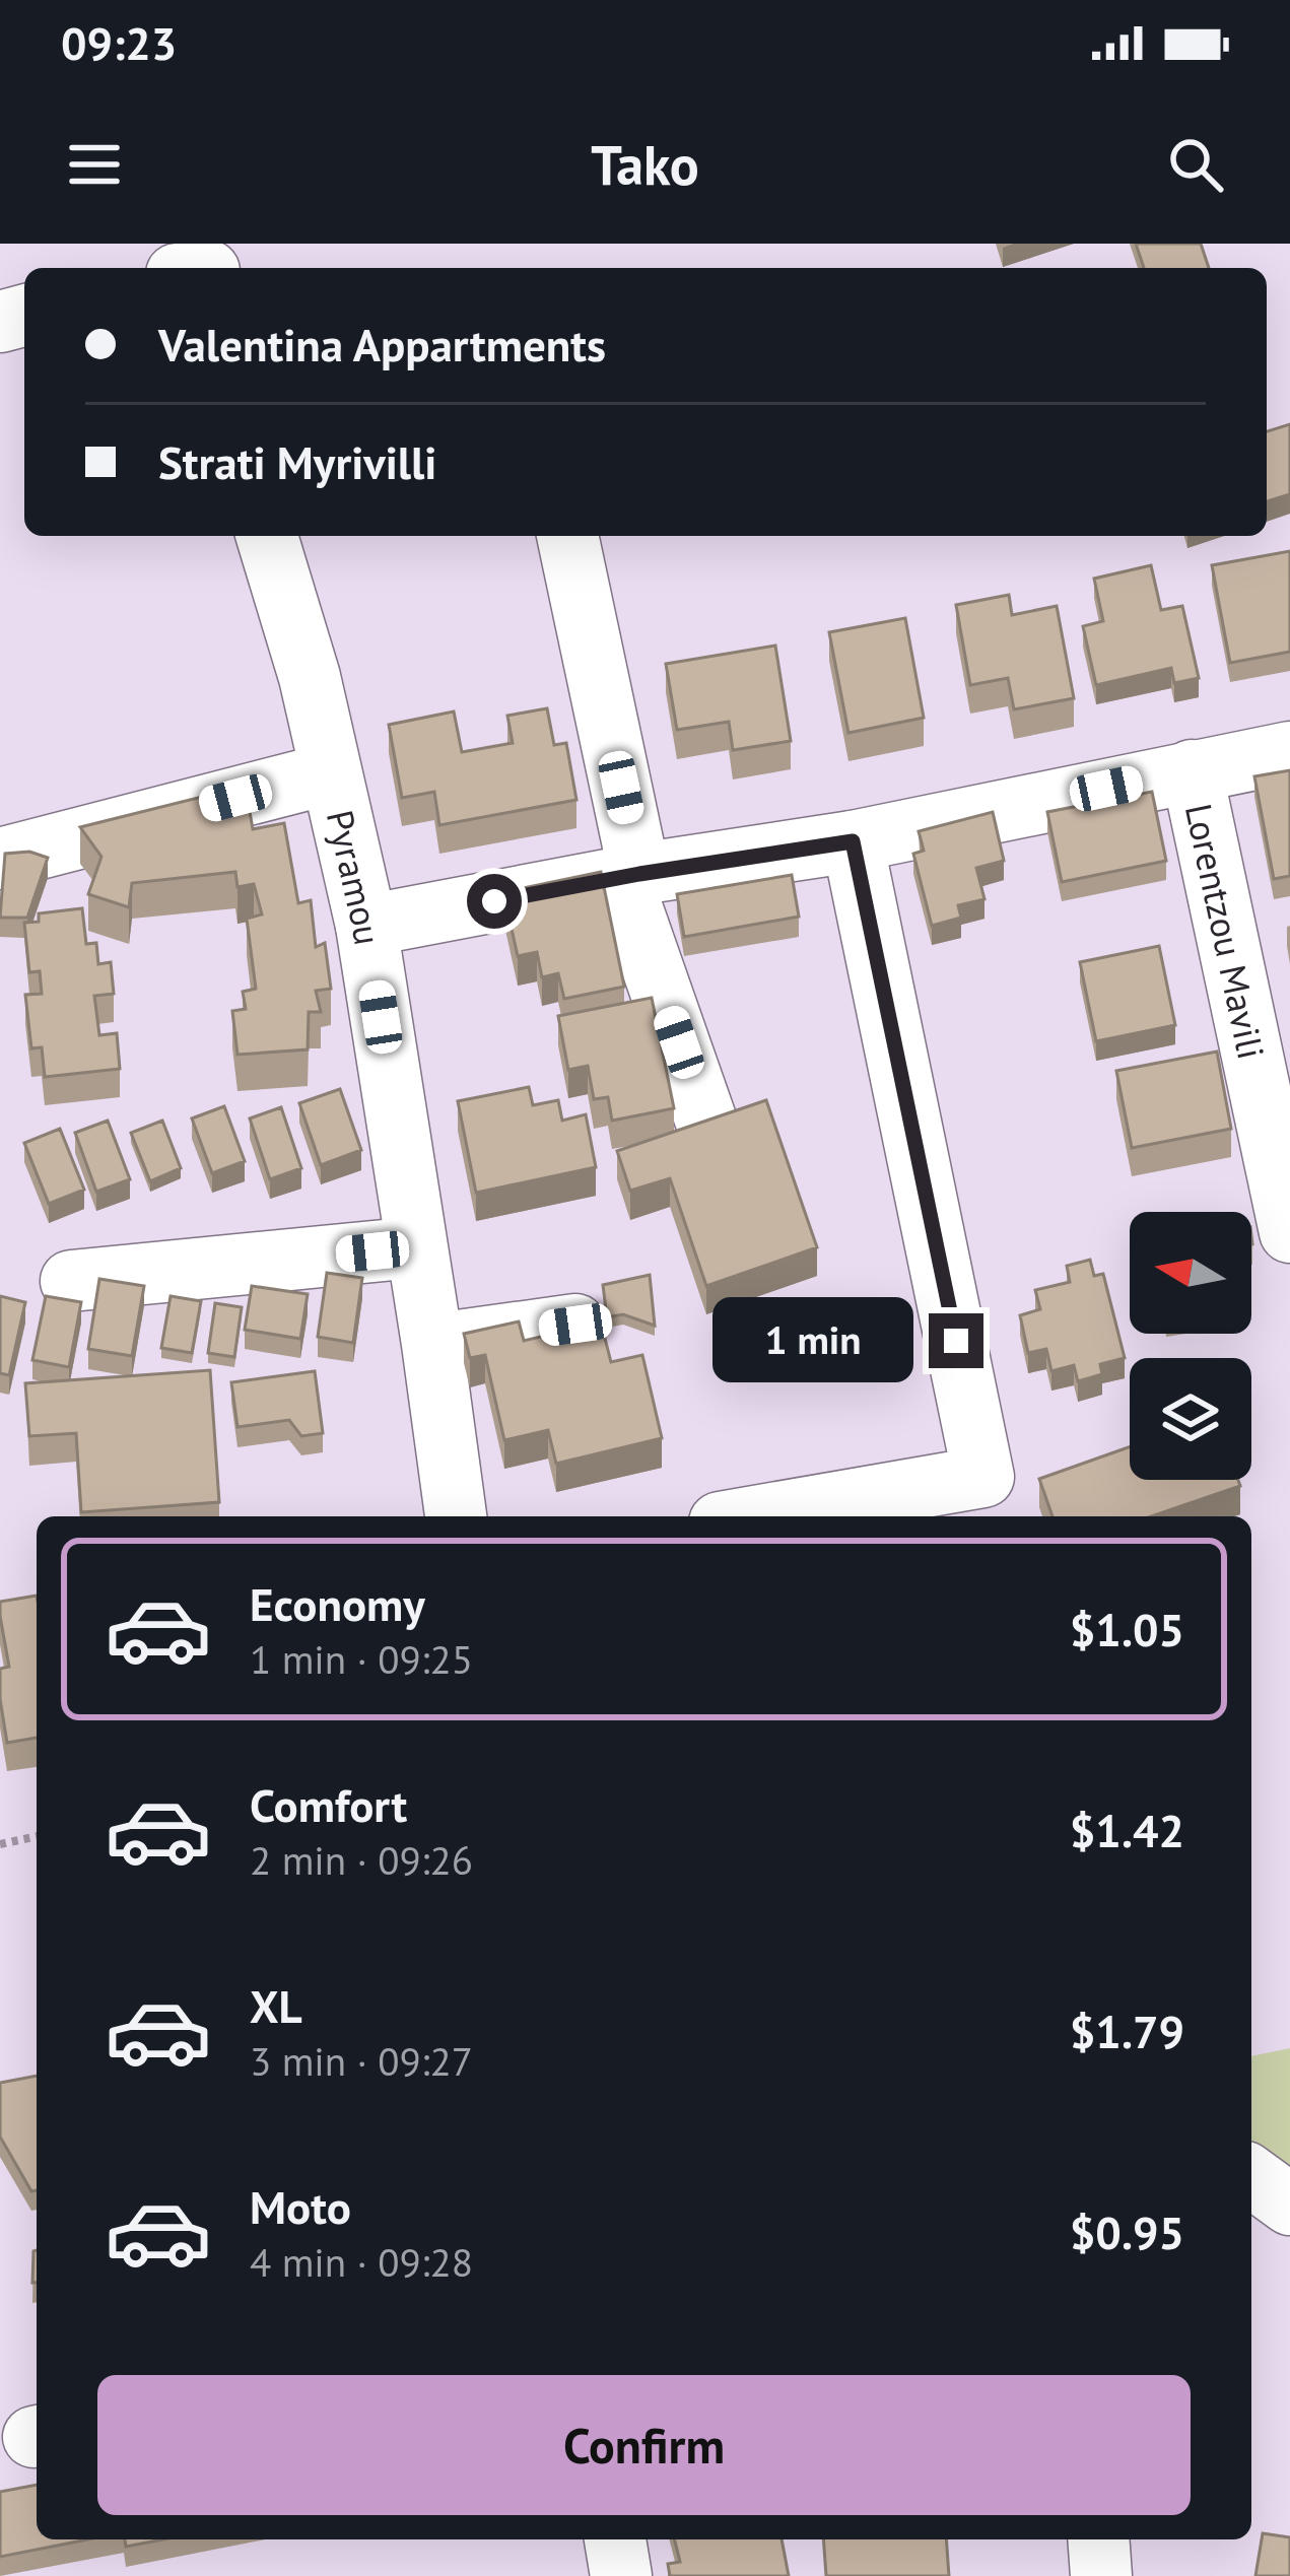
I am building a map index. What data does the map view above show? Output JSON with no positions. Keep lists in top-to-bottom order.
{
  "streets": {
    "street": ["Pyramou", "Lorentzou Mavili"]
  },
  "north": "left",
  "page": {
    "status": "09:23",
    "header": "Tako",
    "banner": ["Valentina Appartments", "Strati Myrivilli"],
    "bubble": "1 min",
    "list": [
      {
        "name": "Economy",
        "note": "1 min · 09:25",
        "value": "$1.05"
      },
      {
        "name": "Comfort",
        "note": "2 min · 09:26",
        "value": "$1.42"
      },
      {
        "name": "XL",
        "note": "3 min · 09:27",
        "value": "$1.79"
      },
      {
        "name": "Moto",
        "note": "4 min · 09:28",
        "value": "$0.95"
      }
    ],
    "buttons": "Confirm"
  }
}
